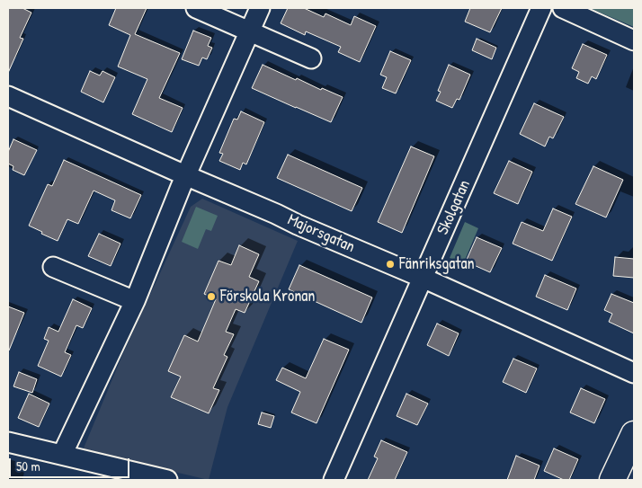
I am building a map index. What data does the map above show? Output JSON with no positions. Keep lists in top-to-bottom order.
{
  "streets": {
    "street": ["Skolgatan", "Majorsgatan"]
  },
  "crossings": [
    ["Skolgatan", "Majorsgatan"]
  ],
  "places": ["Fänriksgatan", "Förskola Kronan"],
  "scale_bar": "50 m"
}
